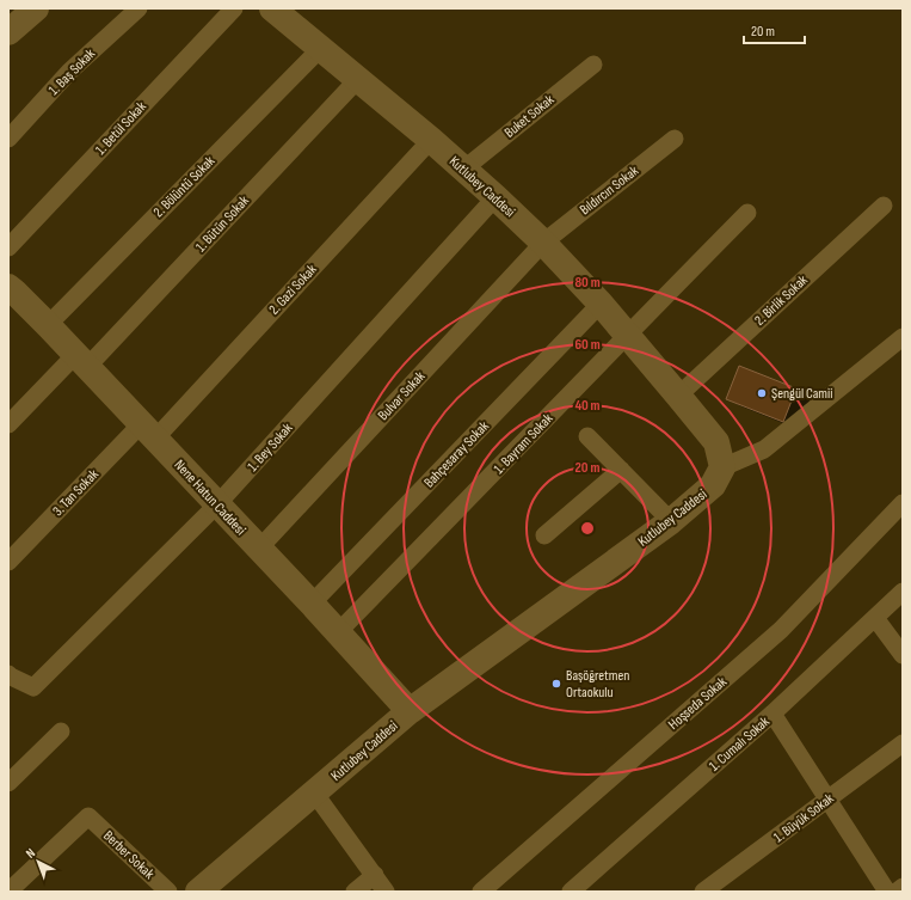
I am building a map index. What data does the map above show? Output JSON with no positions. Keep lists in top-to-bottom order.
{
  "streets": {
    "main road": ["Kutlubey Caddesi", "Nene Hatun Caddesi"],
    "street": [
      "1. Baş Sokak",
      "Buket Sokak",
      "1. Betül Sokak",
      "2. Bölüntü Sokak",
      "Bıldırcın Sokak",
      "1. Bütün Sokak",
      "2. Gazi Sokak",
      "2. Birlik Sokak",
      "Bulvar Sokak",
      "1. Bayram Sokak",
      "1. Bey Sokak",
      "Bahçesaray Sokak",
      "3. Tan Sokak",
      "Hoşseda Sokak",
      "1. Cumalı Sokak",
      "1. Büyük Sokak",
      "Berber Sokak"
    ]
  },
  "crossings": [
    ["Buket Sokak", "Kutlubey Caddesi"],
    ["2. Bölüntü Sokak", "Kutlubey Caddesi"],
    ["2. Bölüntü Sokak", "Nene Hatun Caddesi"],
    ["Kutlubey Caddesi", "Bıldırcın Sokak"],
    ["Kutlubey Caddesi", "1. Bütün Sokak"],
    ["Kutlubey Caddesi", "2. Gazi Sokak"],
    ["Kutlubey Caddesi", "2. Birlik Sokak"],
    ["Kutlubey Caddesi", "Bulvar Sokak"],
    ["Kutlubey Caddesi", "1. Bayram Sokak"],
    ["Kutlubey Caddesi", "1. Bey Sokak"],
    ["Kutlubey Caddesi", "Bahçesaray Sokak"],
    ["Kutlubey Caddesi", "Nene Hatun Caddesi"],
    ["Bıldırcın Sokak", "Bulvar Sokak"],
    ["1. Bütün Sokak", "Nene Hatun Caddesi"],
    ["2. Gazi Sokak", "3. Tan Sokak"],
    ["2. Gazi Sokak", "Nene Hatun Caddesi"],
    ["Bulvar Sokak", "Nene Hatun Caddesi"],
    ["1. Bayram Sokak", "Nene Hatun Caddesi"],
    ["1. Bey Sokak", "Nene Hatun Caddesi"],
    ["Bahçesaray Sokak", "Nene Hatun Caddesi"],
    ["3. Tan Sokak", "Nene Hatun Caddesi"]
  ],
  "places": ["Şengül Camii", "Başöğretmen Ortaokulu"],
  "scale_bar": "20 m",
  "north": "top left",
  "rings": [
    "80 m",
    "60 m",
    "40 m",
    "20 m"
  ]
}
